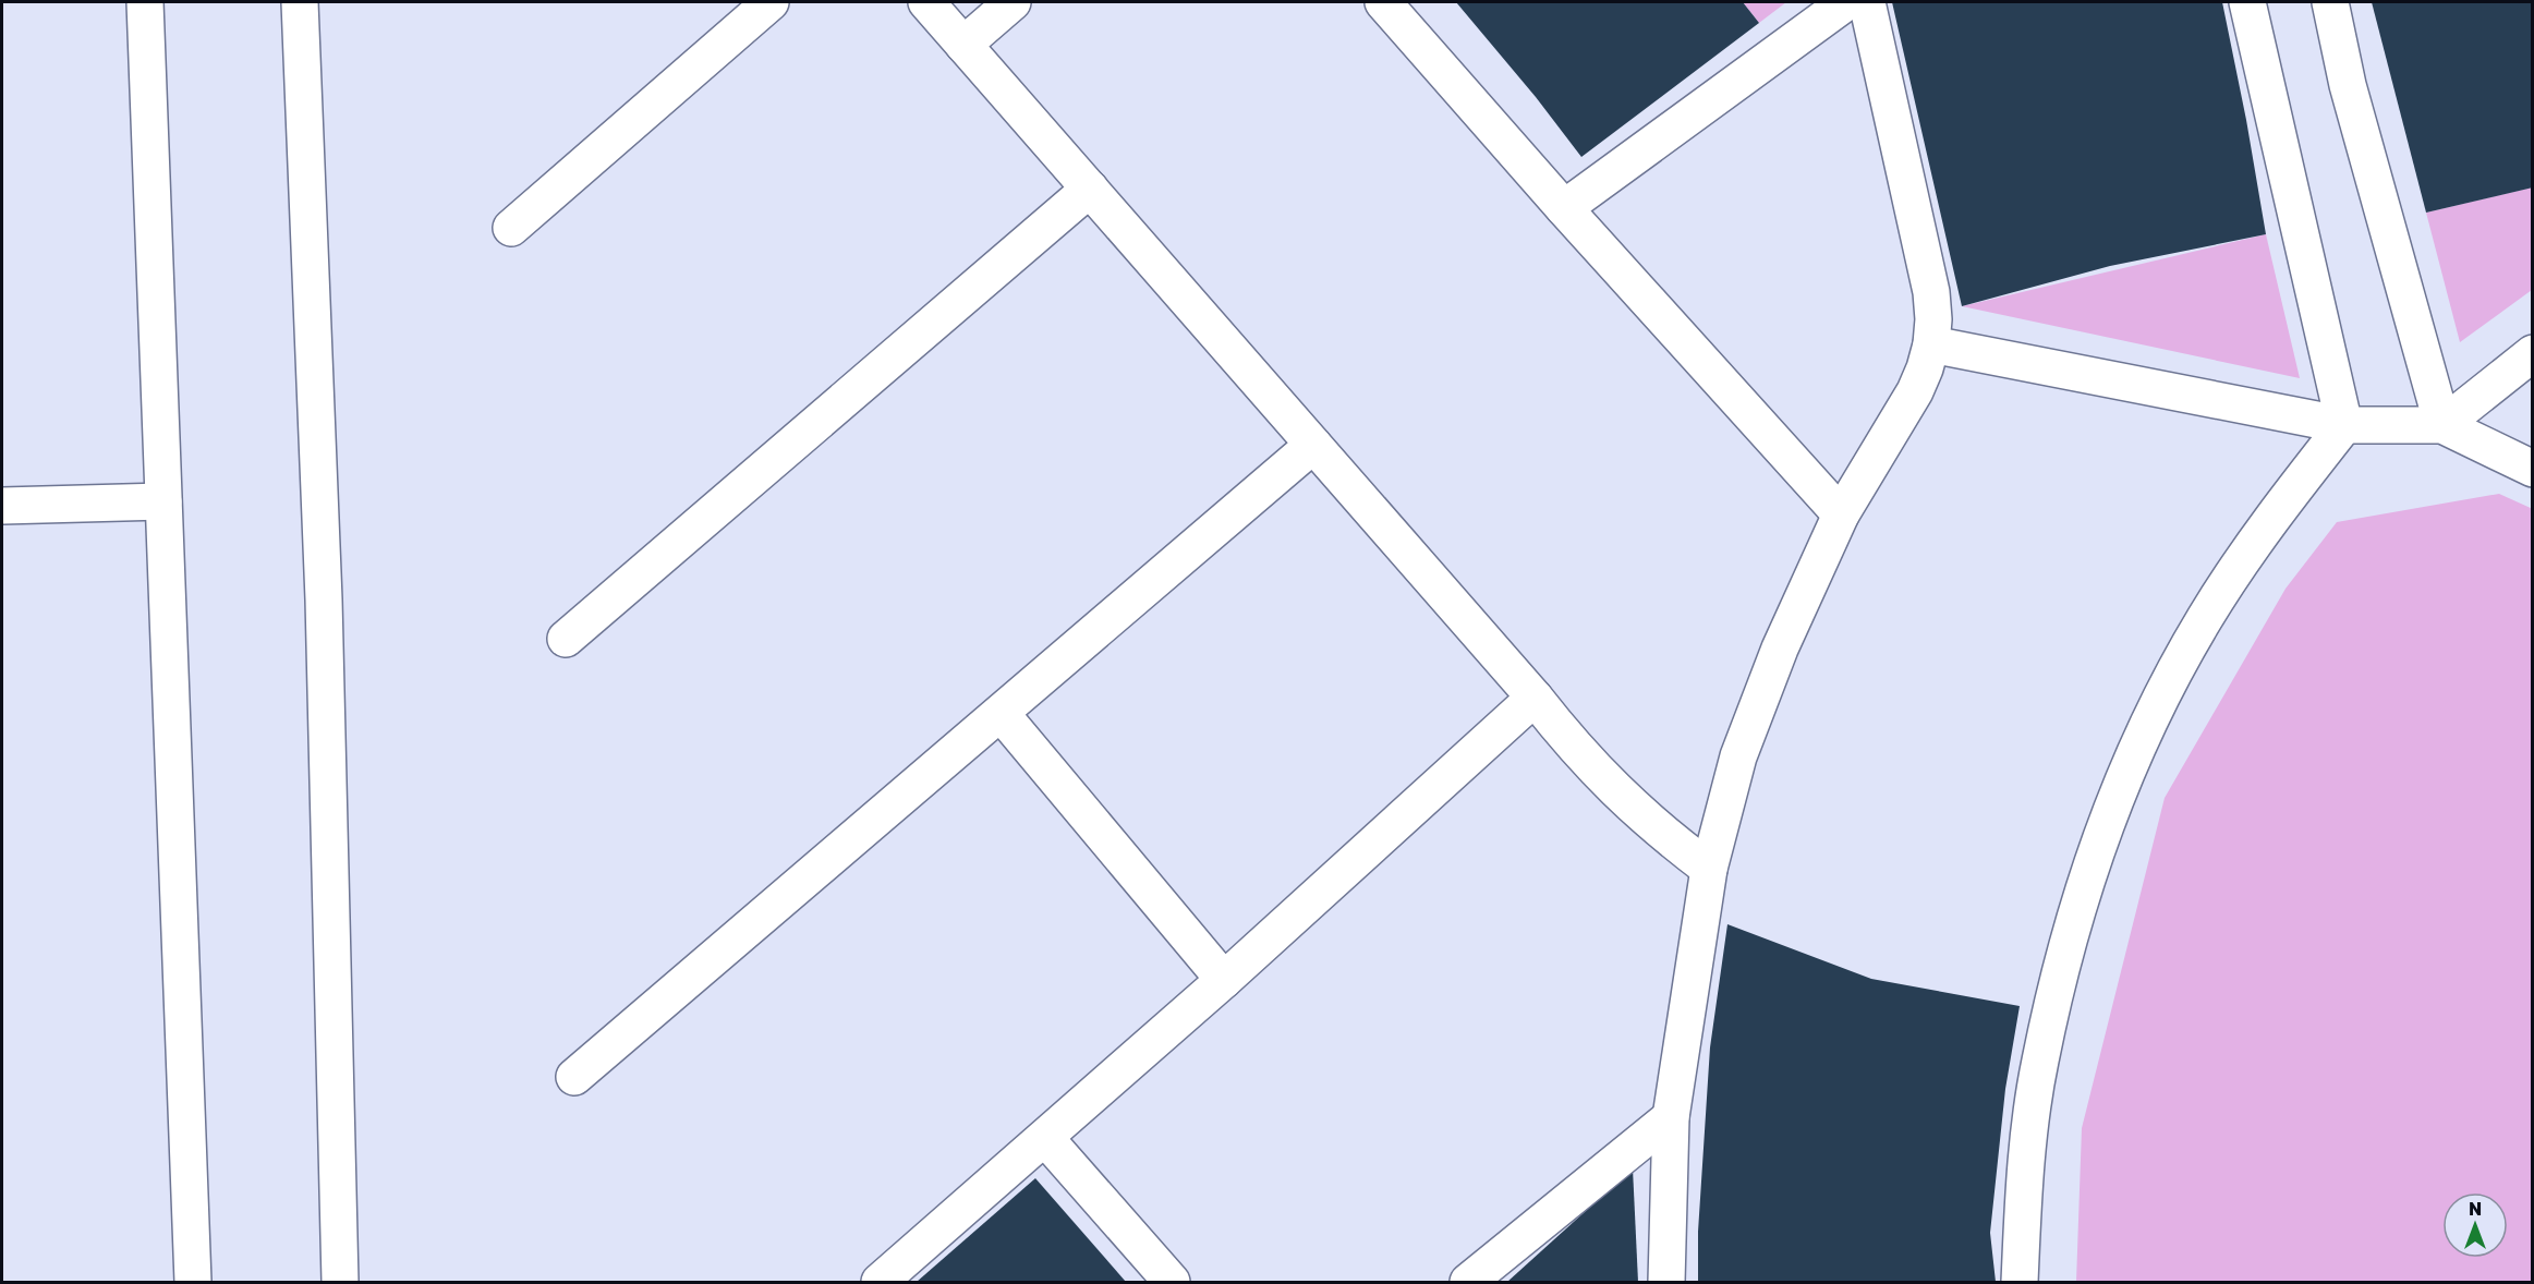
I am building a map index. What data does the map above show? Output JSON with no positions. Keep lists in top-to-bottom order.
{
  "north": "top"
}
